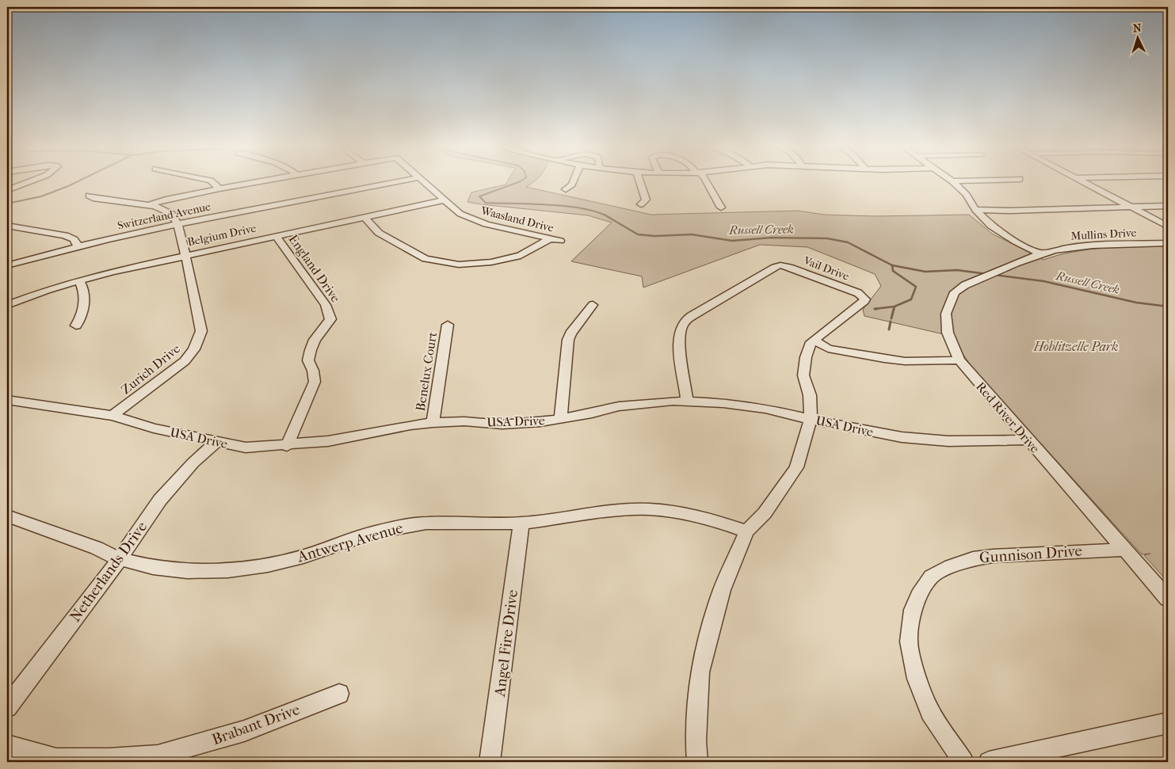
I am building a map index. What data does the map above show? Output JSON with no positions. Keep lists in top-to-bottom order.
{
  "streets": {
    "street": [
      "Switzerland Avenue",
      "Waasland Drive",
      "Mullins Drive",
      "Belgium Drive",
      "England Drive",
      "Vail Drive",
      "Zurich Drive",
      "Benelux Court",
      "Red River Drive",
      "USA Drive",
      "Antwerp Avenue",
      "Gunnison Drive",
      "Netherlands Drive",
      "Angel Fire Drive",
      "Brabant Drive"
    ]
  },
  "crossings": [
    ["Switzerland Avenue", "Zurich Drive"],
    ["Waasland Drive", "Belgium Drive"],
    ["Mullins Drive", "Red River Drive"],
    ["Belgium Drive", "England Drive"],
    ["Belgium Drive", "Zurich Drive"],
    ["England Drive", "USA Drive"],
    ["Vail Drive", "USA Drive"],
    ["Zurich Drive", "USA Drive"],
    ["Benelux Court", "USA Drive"],
    ["Red River Drive", "USA Drive"],
    ["Red River Drive", "Gunnison Drive"],
    ["USA Drive", "Netherlands Drive"],
    ["Antwerp Avenue", "Netherlands Drive"],
    ["Antwerp Avenue", "Angel Fire Drive"]
  ],
  "water": ["Russell Creek"],
  "parks": ["Hoblitzelle Park"],
  "north": "top"
}
